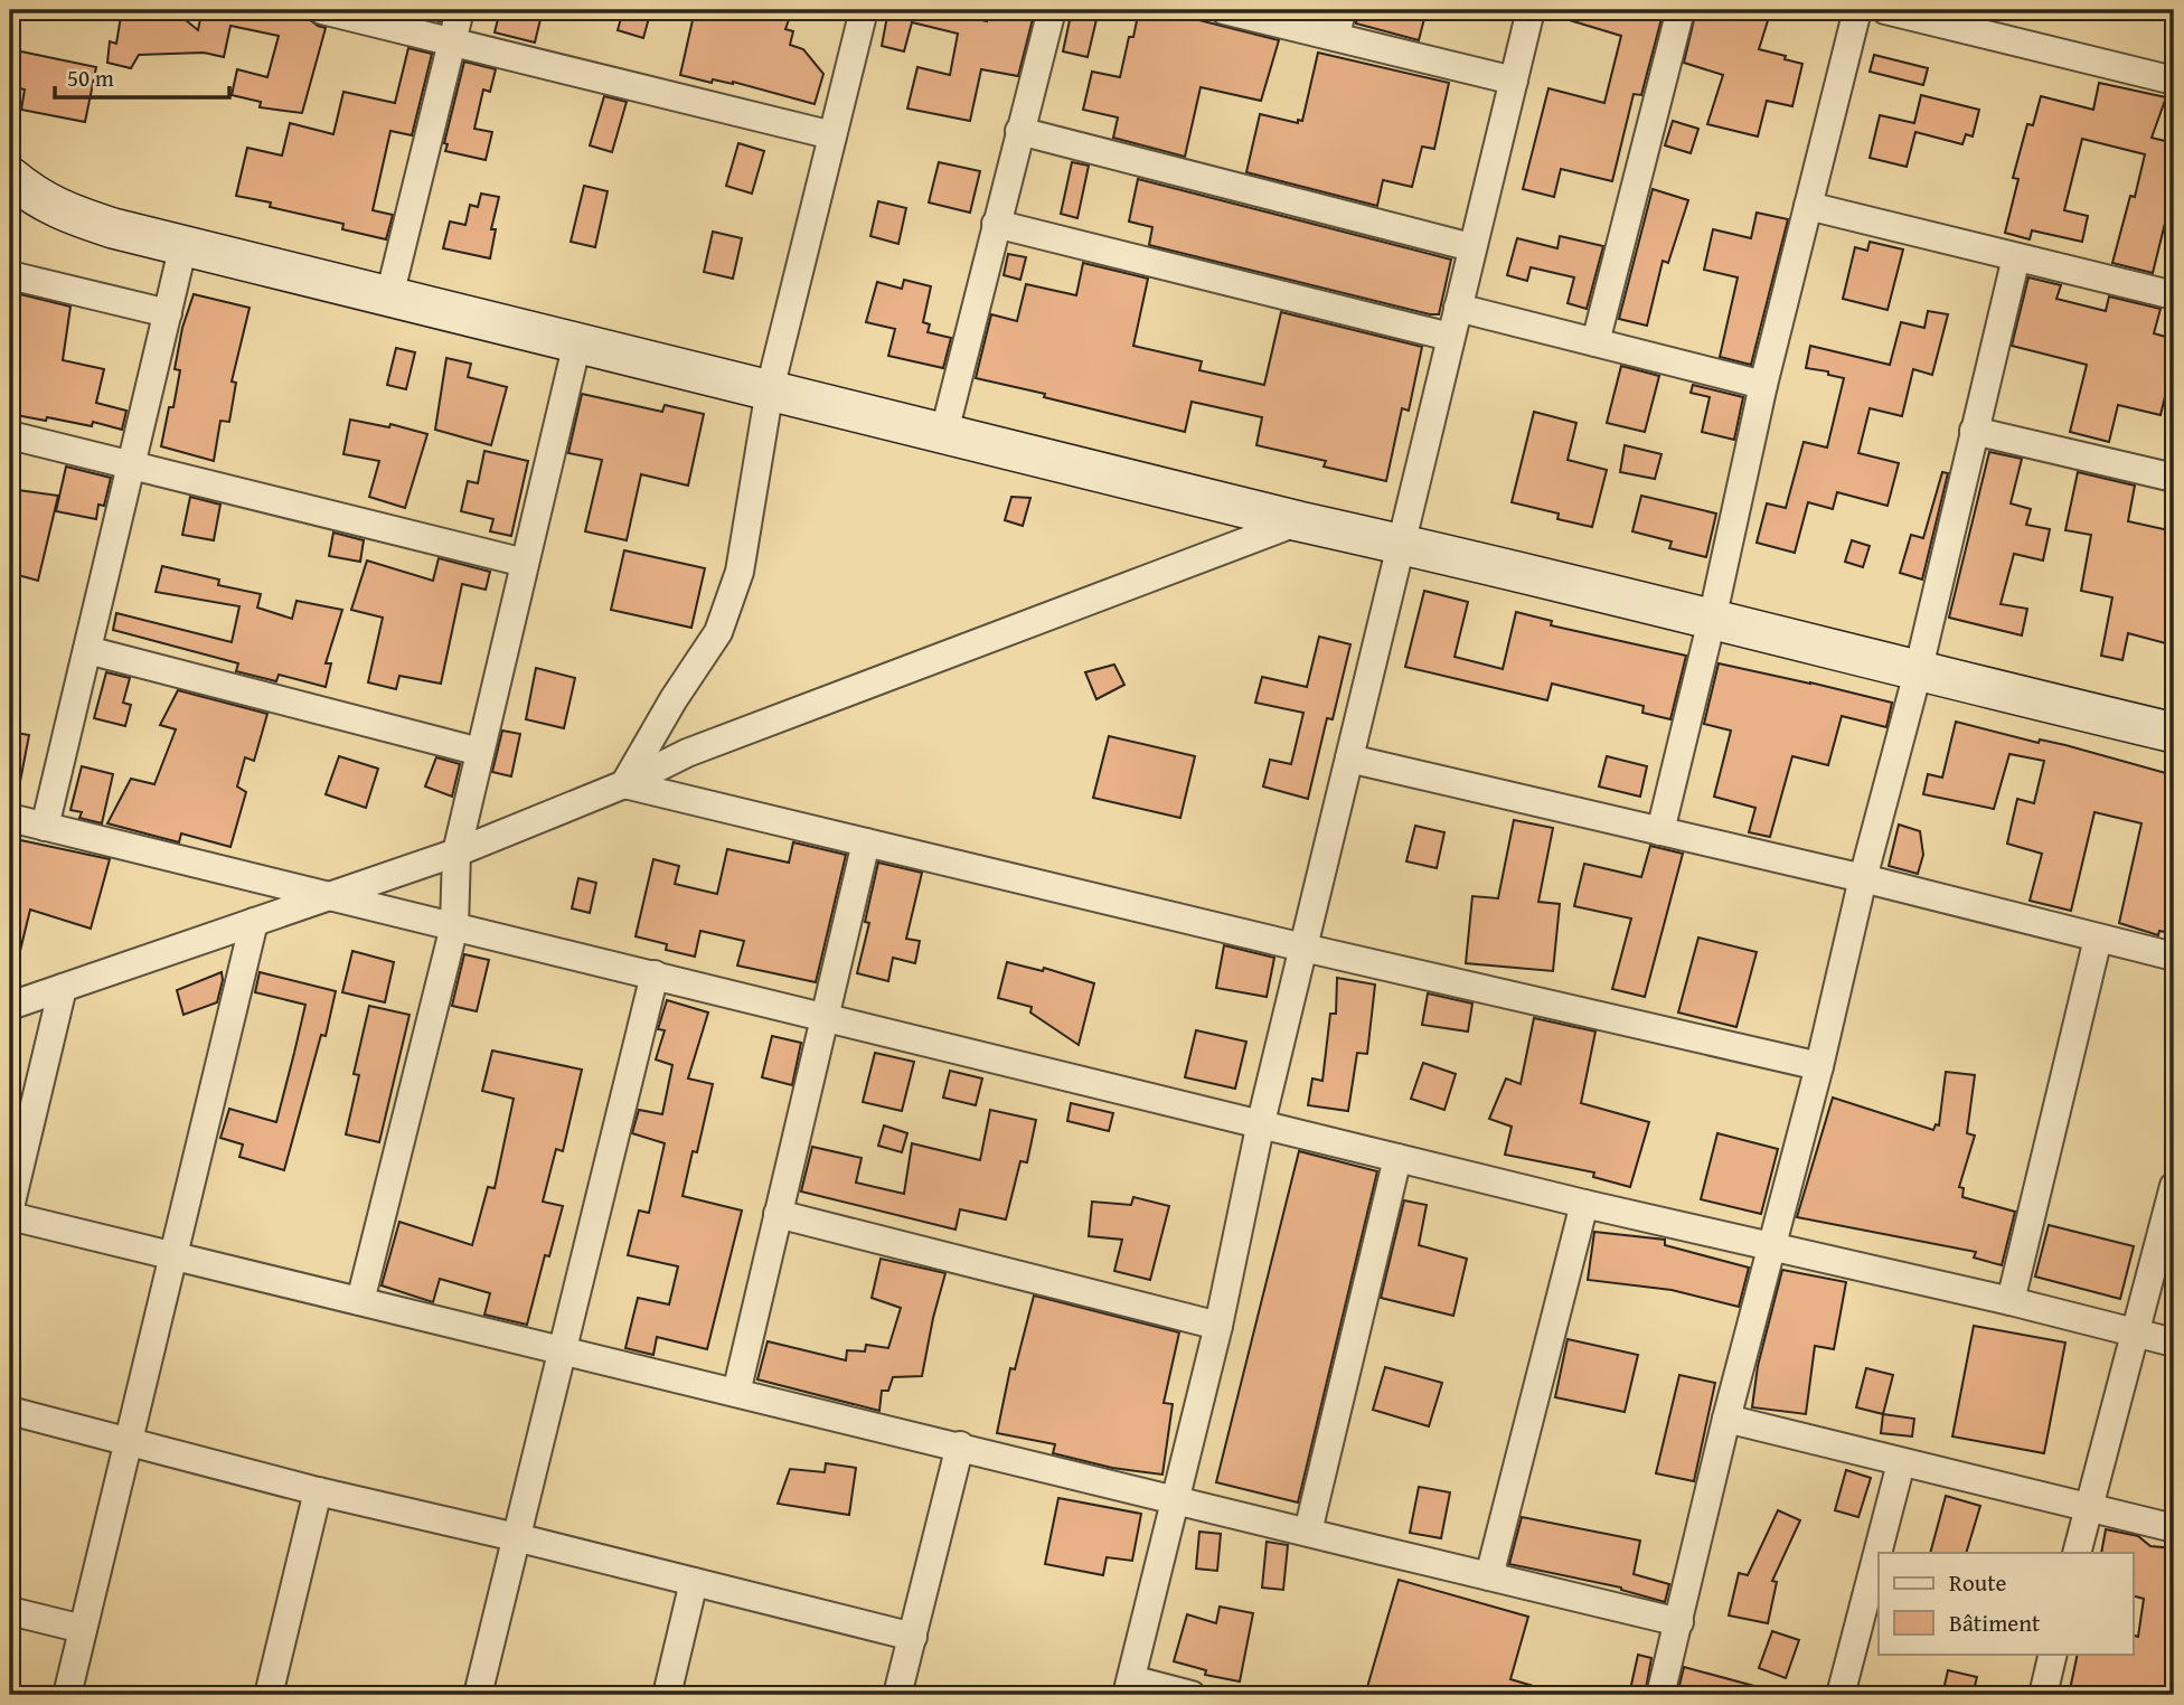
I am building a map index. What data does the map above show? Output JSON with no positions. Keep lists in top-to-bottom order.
{
  "legend": ["Route", "Bâtiment"],
  "scale_bar": "50 m"
}
